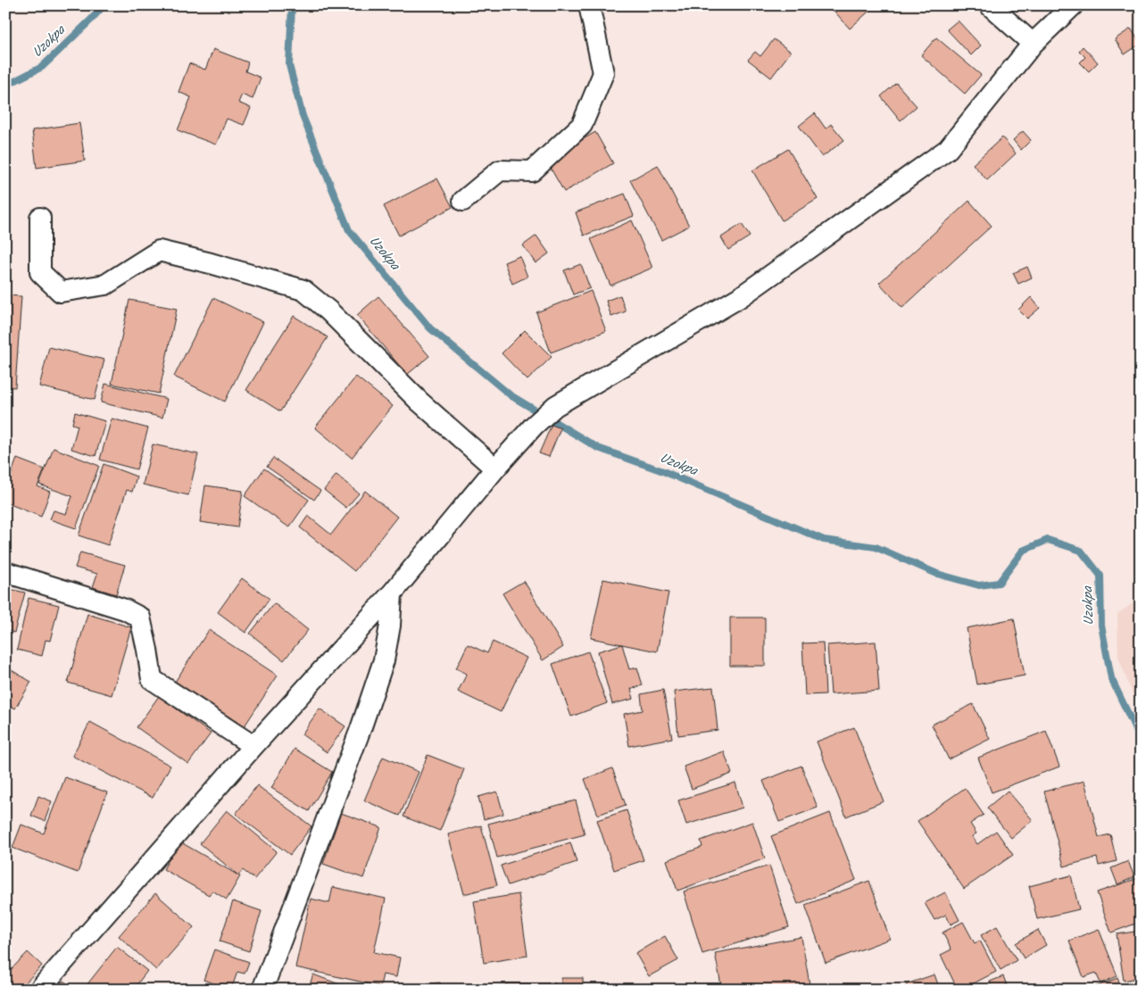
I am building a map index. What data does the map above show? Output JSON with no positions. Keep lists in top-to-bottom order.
{
  "water": ["Uzokpa"]
}
